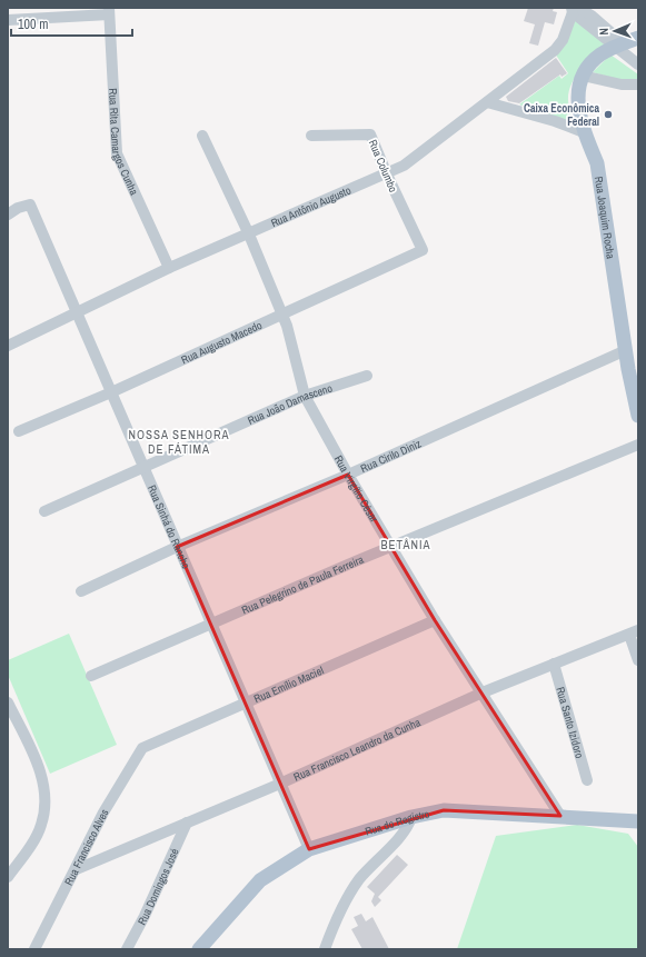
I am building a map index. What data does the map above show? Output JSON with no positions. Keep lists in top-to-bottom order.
{
  "streets": {
    "main road": ["Rua Joaquim Rocha", "Rua do Registro"],
    "street": [
      "Rua Rita Camargos Cunha",
      "Rua Columbo",
      "Rua Antônio Augusto",
      "Rua Augusto Macedo",
      "Rua João Damasceno",
      "Rua Cirilo Diniz",
      "Rua Virgílio César",
      "Rua Sinhá do Rancho",
      "Rua Pelegrino de Paula Ferreira",
      "Rua Emílio Maciel",
      "Rua Santo Izidoro",
      "Rua Francisco Leandro da Cunha",
      "Rua Francisco Alves",
      "Rua Domingos José"
    ]
  },
  "crossings": [
    ["Rua Rita Camargos Cunha", "Rua Antônio Augusto"],
    ["Rua Columbo", "Rua Antônio Augusto"],
    ["Rua Columbo", "Rua Augusto Macedo"],
    ["Rua Antônio Augusto", "Rua Virgílio César"],
    ["Rua Antônio Augusto", "Rua Sinhá do Rancho"],
    ["Rua Joaquim Rocha", "Rua Cirilo Diniz"],
    ["Rua Augusto Macedo", "Rua Virgílio César"],
    ["Rua Augusto Macedo", "Rua Sinhá do Rancho"],
    ["Rua João Damasceno", "Rua Virgílio César"],
    ["Rua João Damasceno", "Rua Sinhá do Rancho"],
    ["Rua Cirilo Diniz", "Rua Virgílio César"],
    ["Rua Cirilo Diniz", "Rua Sinhá do Rancho"],
    ["Rua Virgílio César", "Rua Pelegrino de Paula Ferreira"],
    ["Rua Virgílio César", "Rua Emílio Maciel"],
    ["Rua Virgílio César", "Rua Francisco Leandro da Cunha"],
    ["Rua Virgílio César", "Rua do Registro"],
    ["Rua Sinhá do Rancho", "Rua Pelegrino de Paula Ferreira"],
    ["Rua Sinhá do Rancho", "Rua Emílio Maciel"],
    ["Rua Sinhá do Rancho", "Rua Francisco Leandro da Cunha"],
    ["Rua Sinhá do Rancho", "Rua do Registro"],
    ["Rua Emílio Maciel", "Rua Francisco Alves"],
    ["Rua Santo Izidoro", "Rua Francisco Leandro da Cunha"],
    ["Rua Francisco Leandro da Cunha", "Rua Francisco Alves"],
    ["Rua Francisco Leandro da Cunha", "Rua Domingos José"]
  ],
  "districts": ["NOSSA SENHORA DE FÁTIMA", "BETÂNIA"],
  "places": ["Caixa Econômica Federal"],
  "scale_bar": "100 m",
  "north": "left"
}
